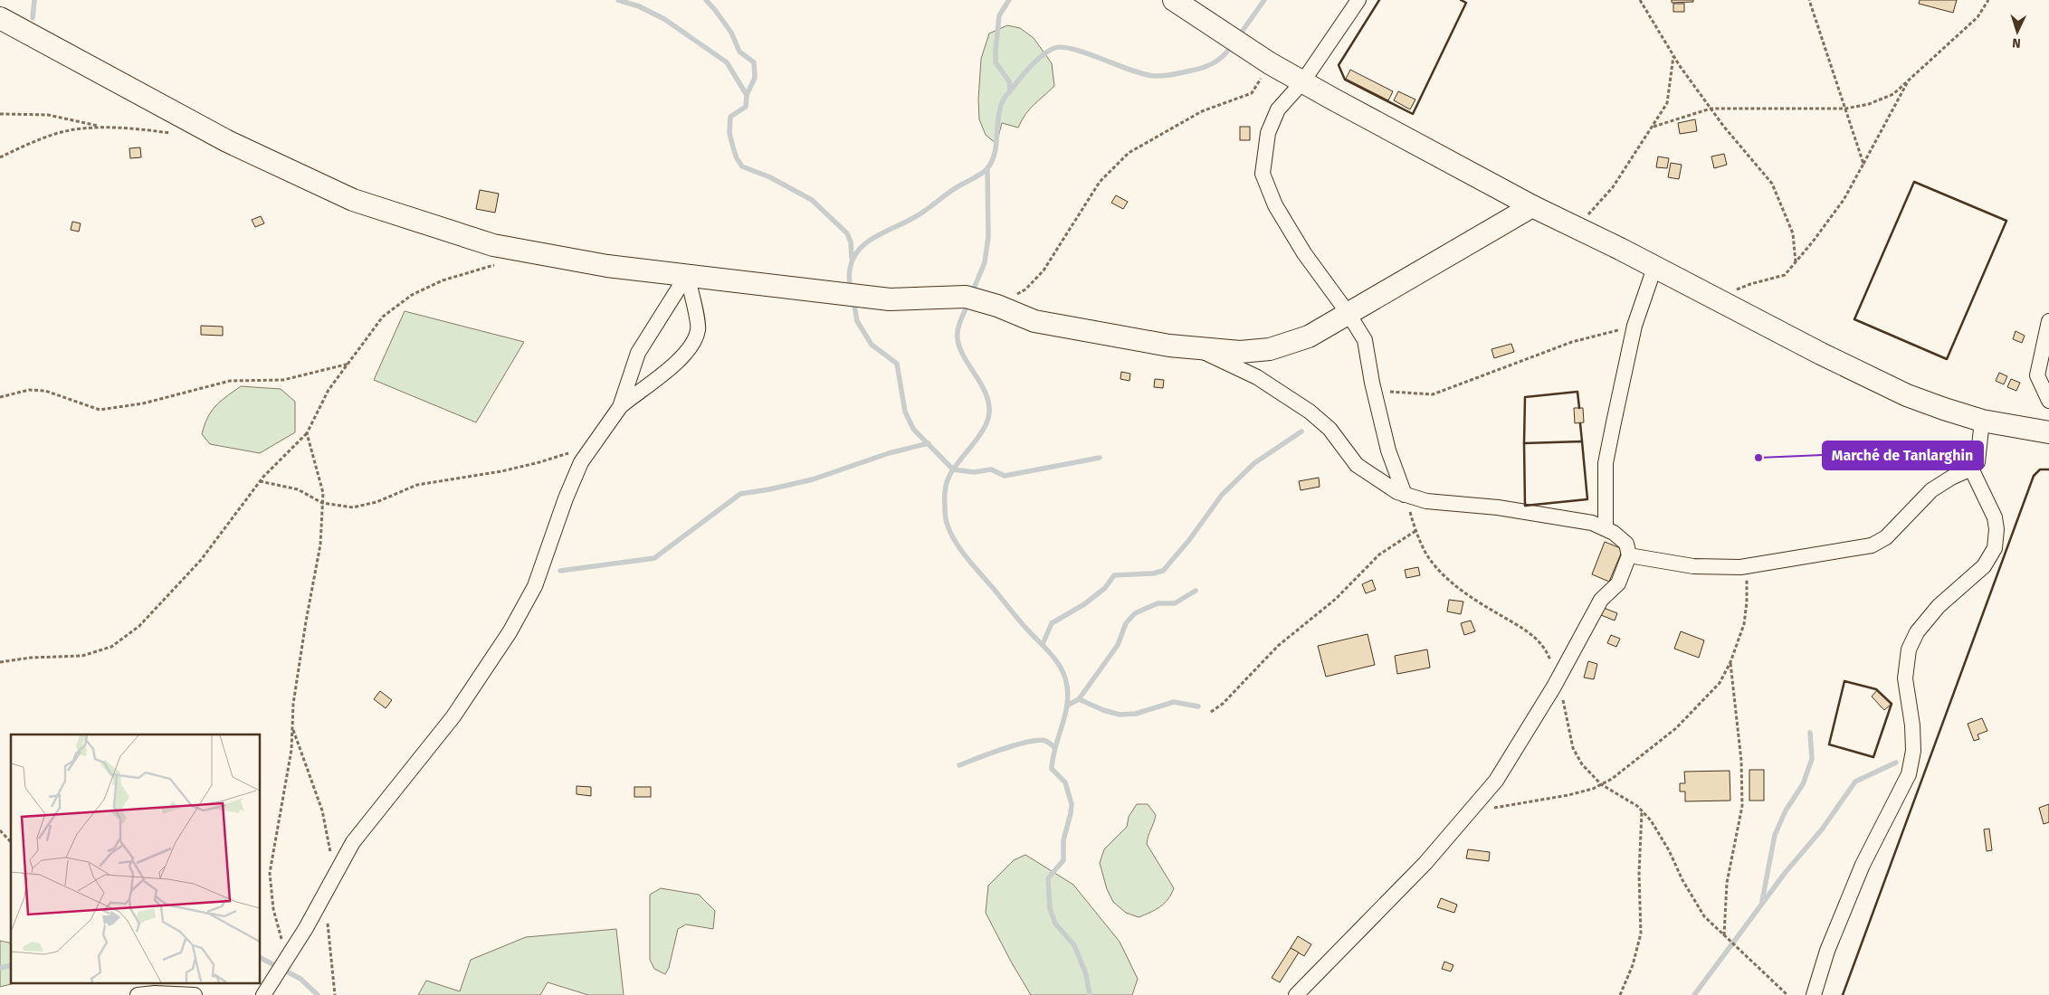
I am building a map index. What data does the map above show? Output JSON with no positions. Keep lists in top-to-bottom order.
{
  "places": ["Marché de Tanlarghin"],
  "north": "bottom"
}
